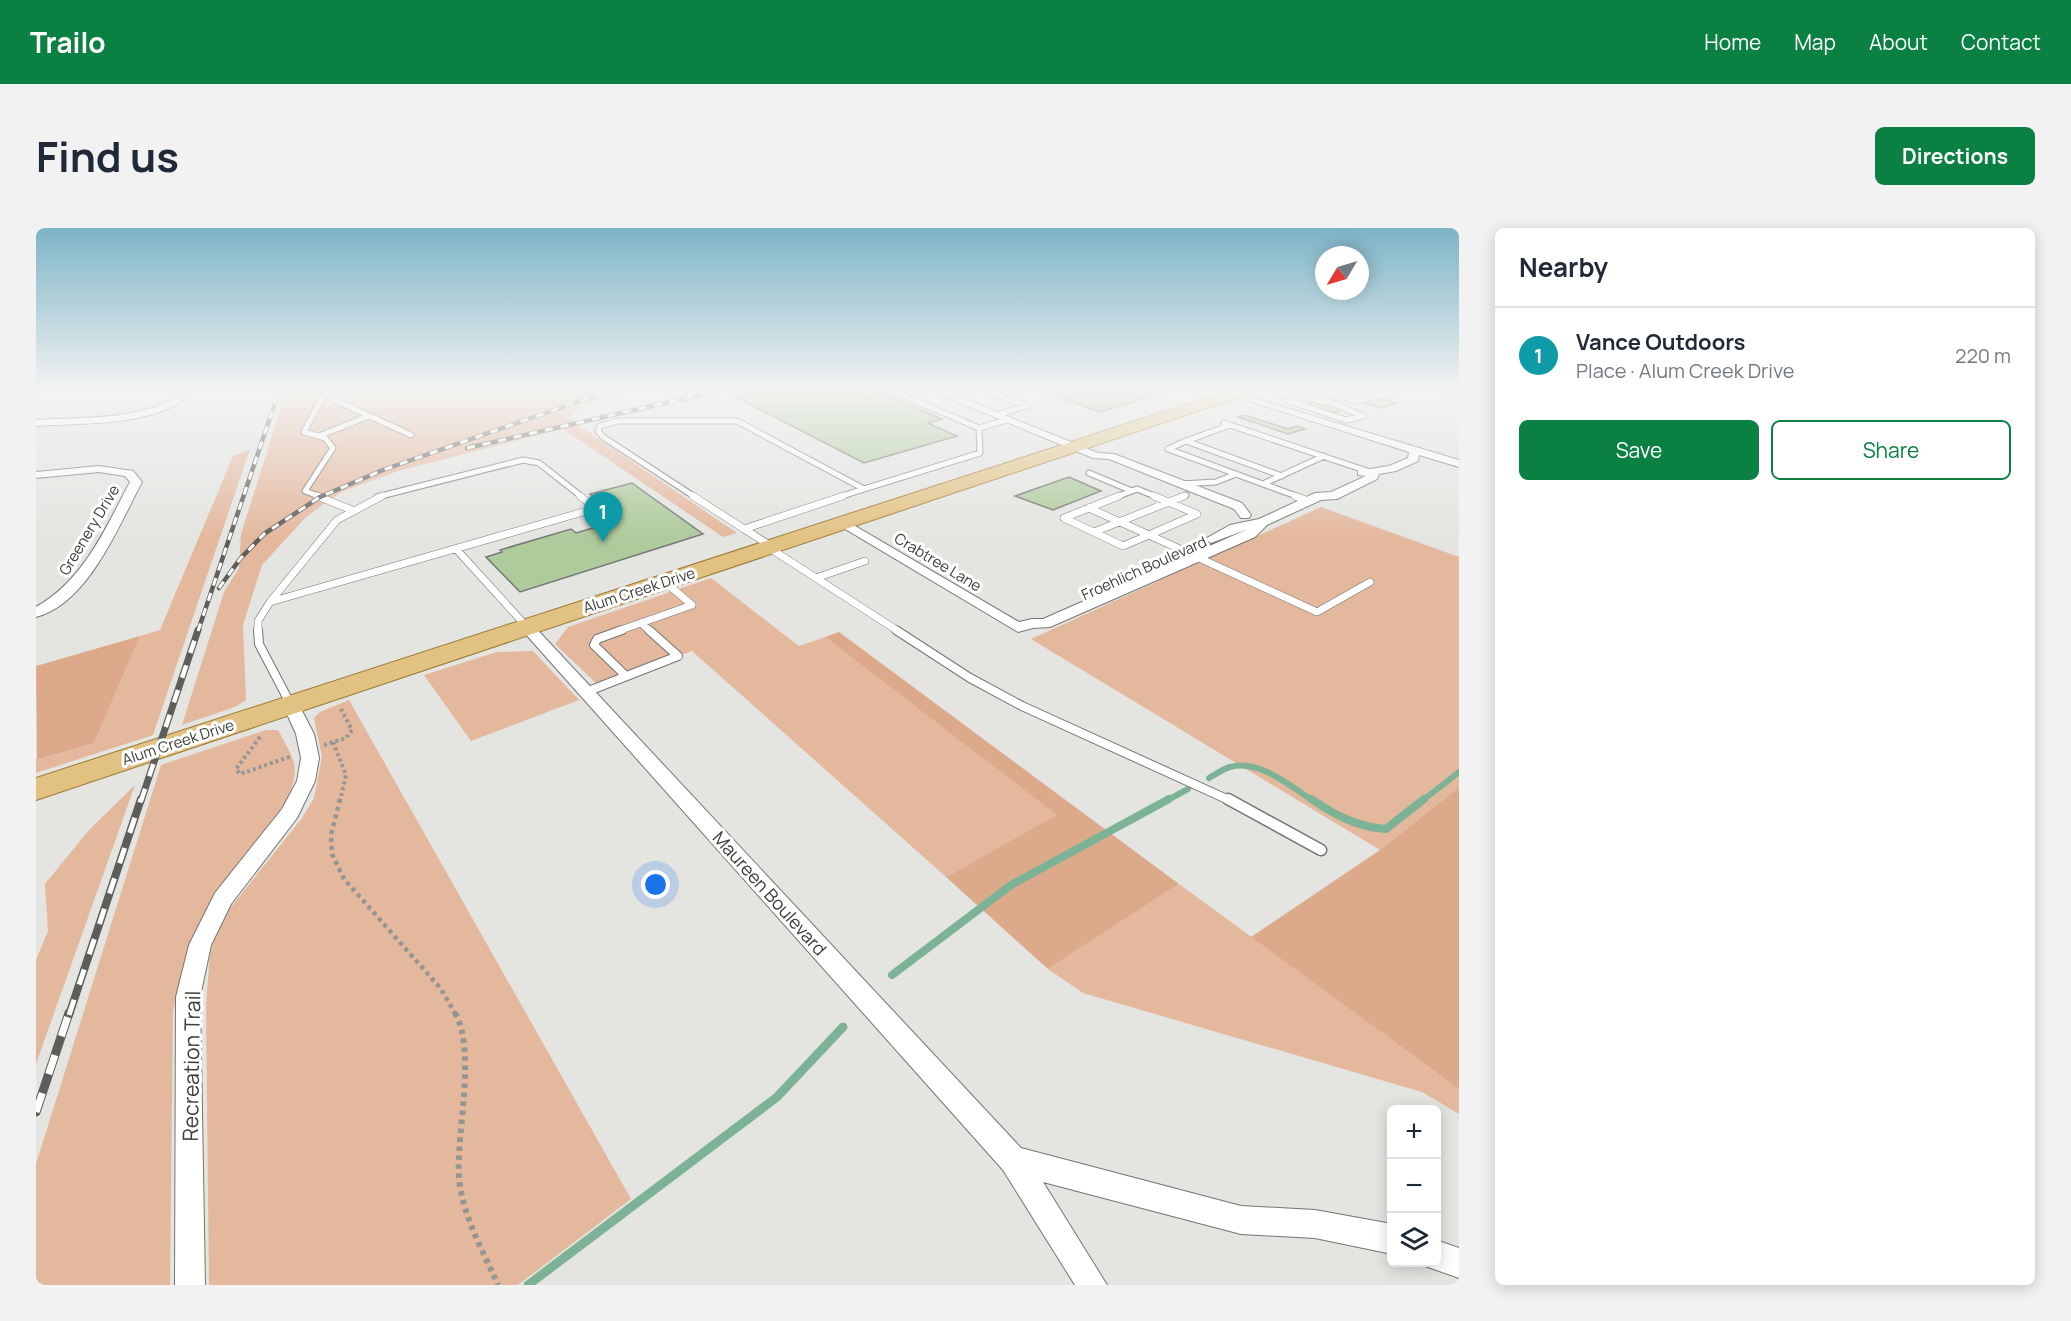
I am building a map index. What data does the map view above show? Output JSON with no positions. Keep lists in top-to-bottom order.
{
  "streets": {
    "main road": ["Alum Creek Drive"],
    "street": [
      "Greenery Drive",
      "Crabtree Lane",
      "Froehlich Boulevard",
      "Maureen Boulevard",
      "Recreation Trail"
    ]
  },
  "crossings": [
    ["Crabtree Lane", "Froehlich Boulevard"],
    ["Crabtree Lane", "Alum Creek Drive"],
    ["Alum Creek Drive", "Maureen Boulevard"],
    ["Alum Creek Drive", "Recreation Trail"]
  ],
  "north": "bottom left",
  "page": {
    "header": "Trailo",
    "nav": [
      "Home",
      "Map",
      "About",
      "Contact"
    ],
    "title": "Find us",
    "buttons": [
      "Directions",
      ["Save", "Share"]
    ],
    "heading": "Nearby",
    "list": [
      {
        "mark": "1",
        "name": "Vance Outdoors",
        "note": "Place · Alum Creek Drive",
        "value": "220 m"
      }
    ],
    "pins": "1",
    "map_buttons": ["+", "−"]
  }
}
